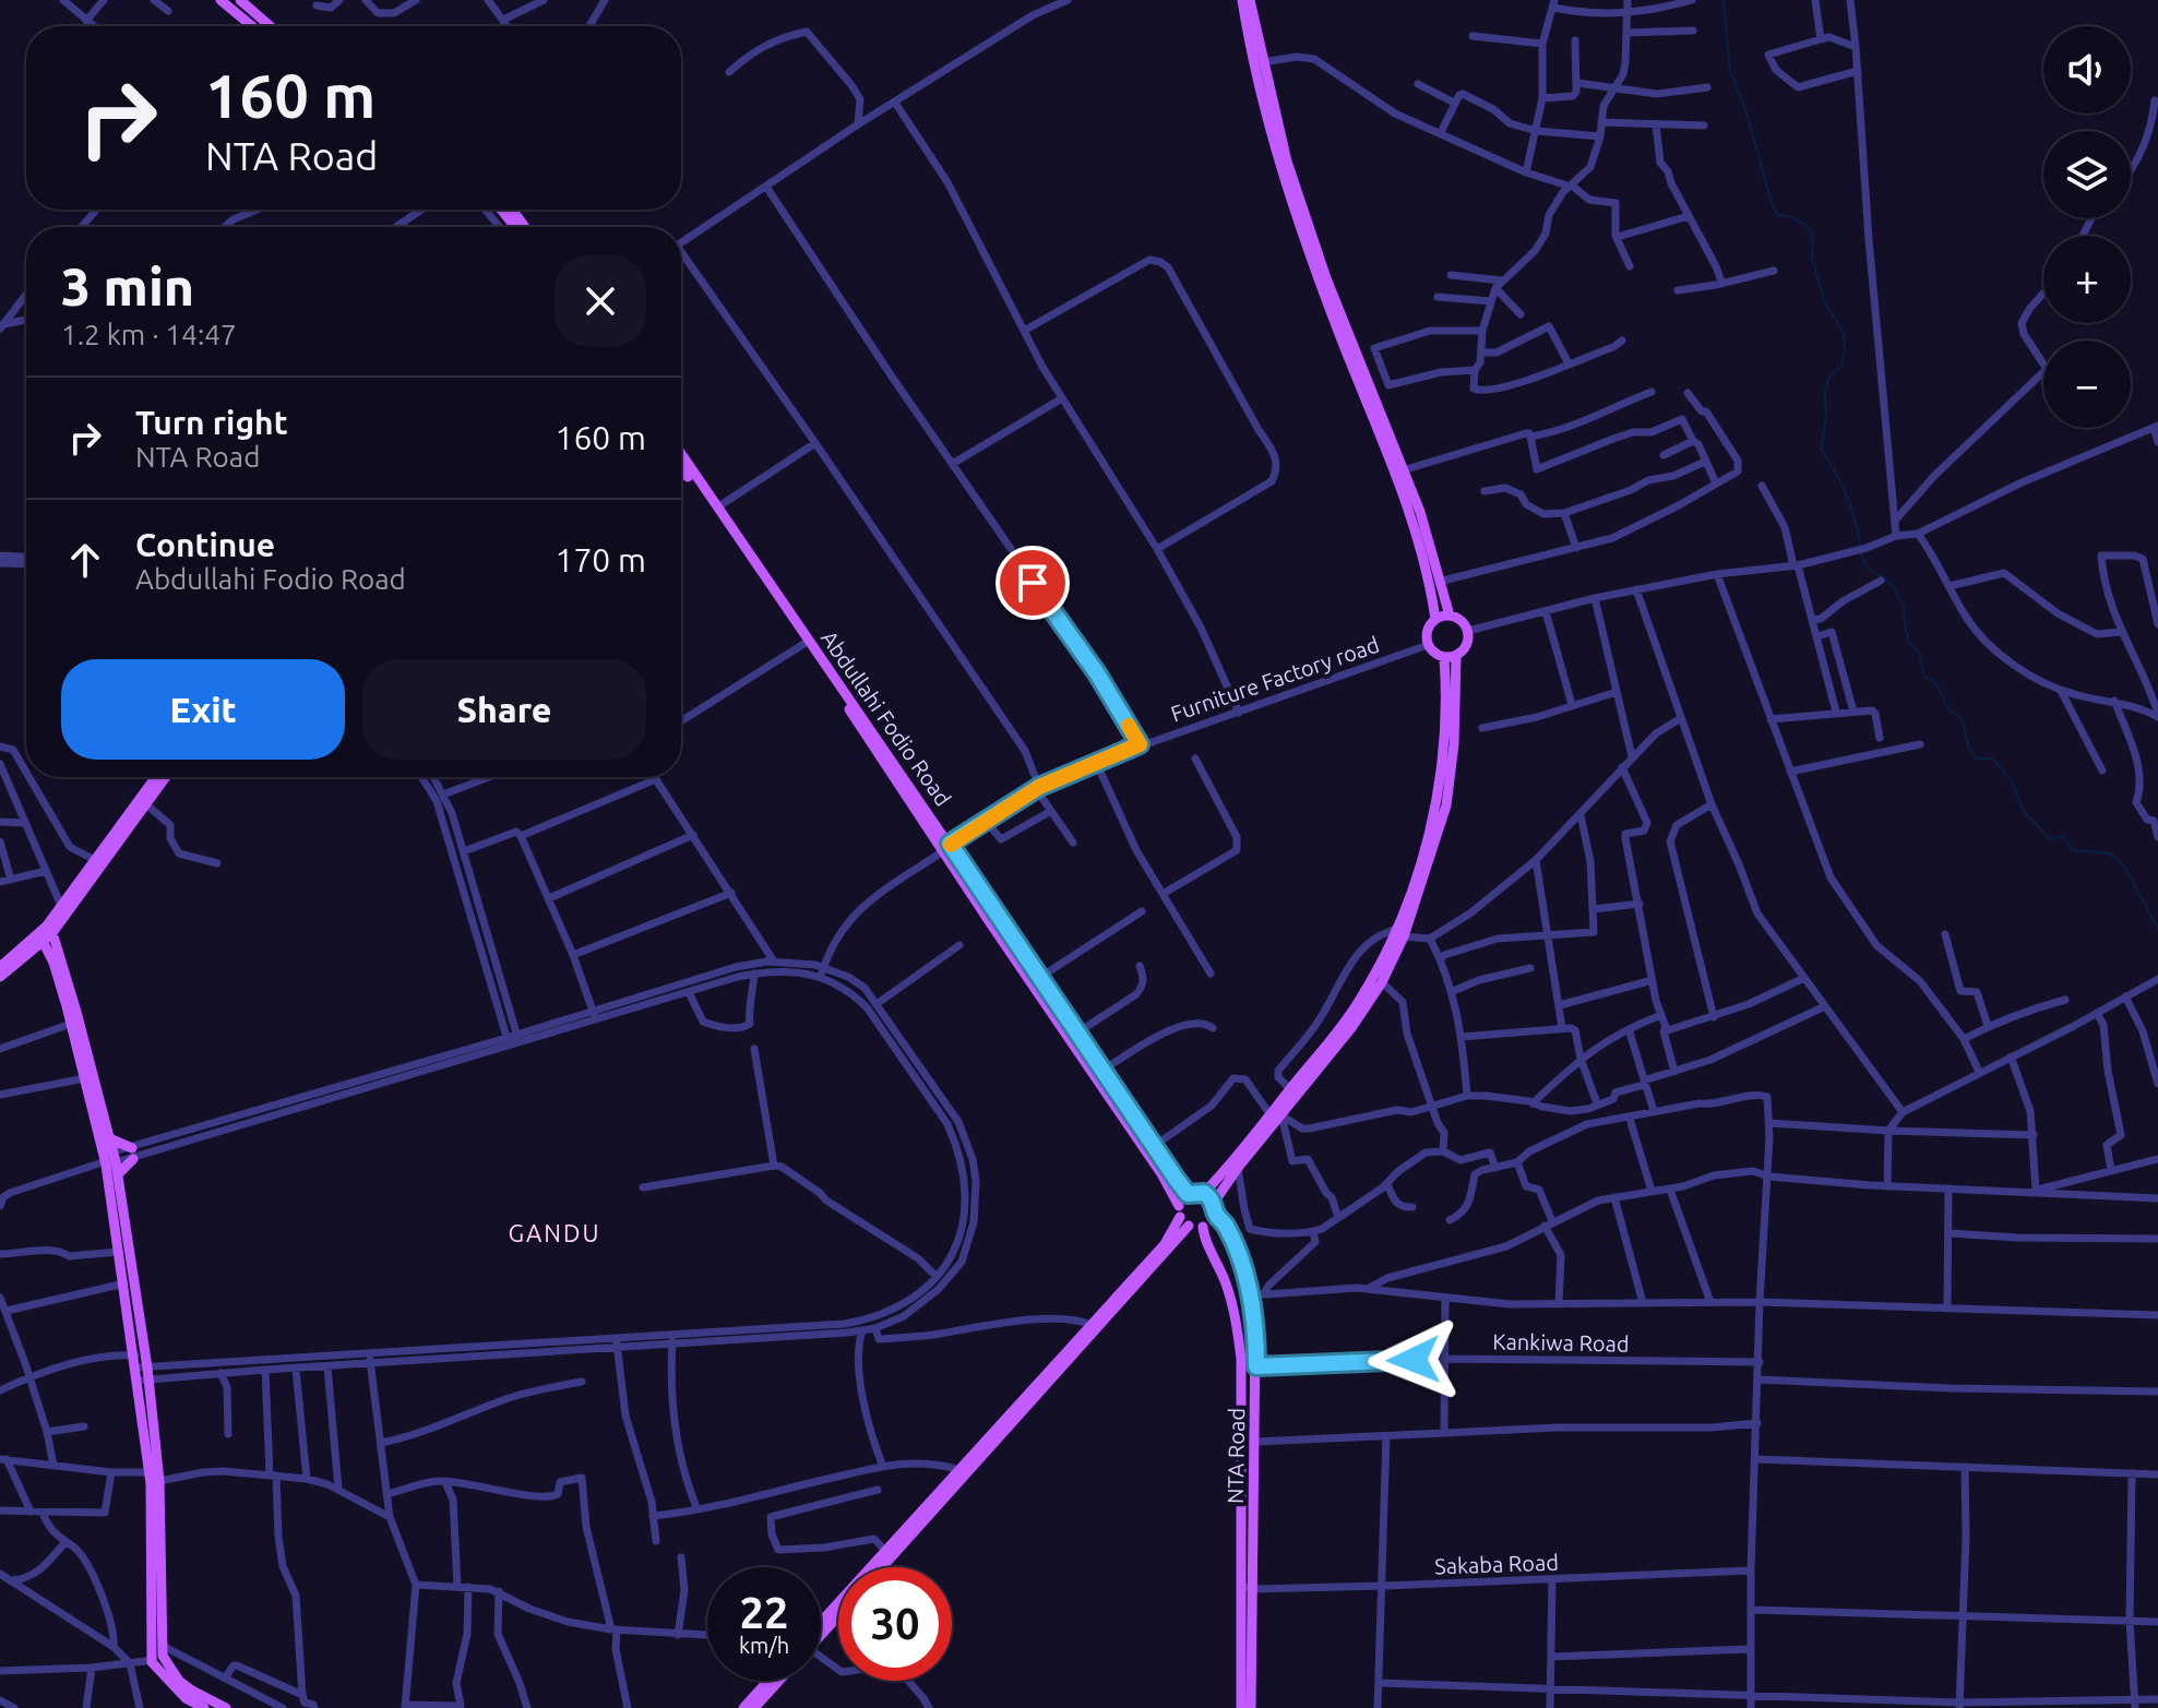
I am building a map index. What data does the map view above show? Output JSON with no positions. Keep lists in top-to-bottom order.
{
  "streets": {
    "main road": ["Abdullahi Fodio Road", "NTA Road"],
    "street": ["Furniture Factory road", "Kankiwa Road", "Sakaba Road"]
  },
  "crossings": [
    ["Furniture Factory road", "Abdullahi Fodio Road"],
    ["Abdullahi Fodio Road", "NTA Road"],
    ["Kankiwa Road", "NTA Road"],
    ["NTA Road", "Sakaba Road"]
  ],
  "districts": ["GANDU"],
  "page": {
    "map_buttons": ["+", "−"],
    "turn": ["160 m", "NTA Road"],
    "heading": ["3 min", "1.2 km · 14:47"],
    "list": [
      {
        "name": "Turn right",
        "note": "NTA Road",
        "value": "160 m"
      },
      {
        "name": "Continue",
        "note": "Abdullahi Fodio Road",
        "value": "170 m"
      }
    ],
    "buttons": ["Exit", "Share"],
    "speed": "22 km/h",
    "limit": "30"
  }
}
